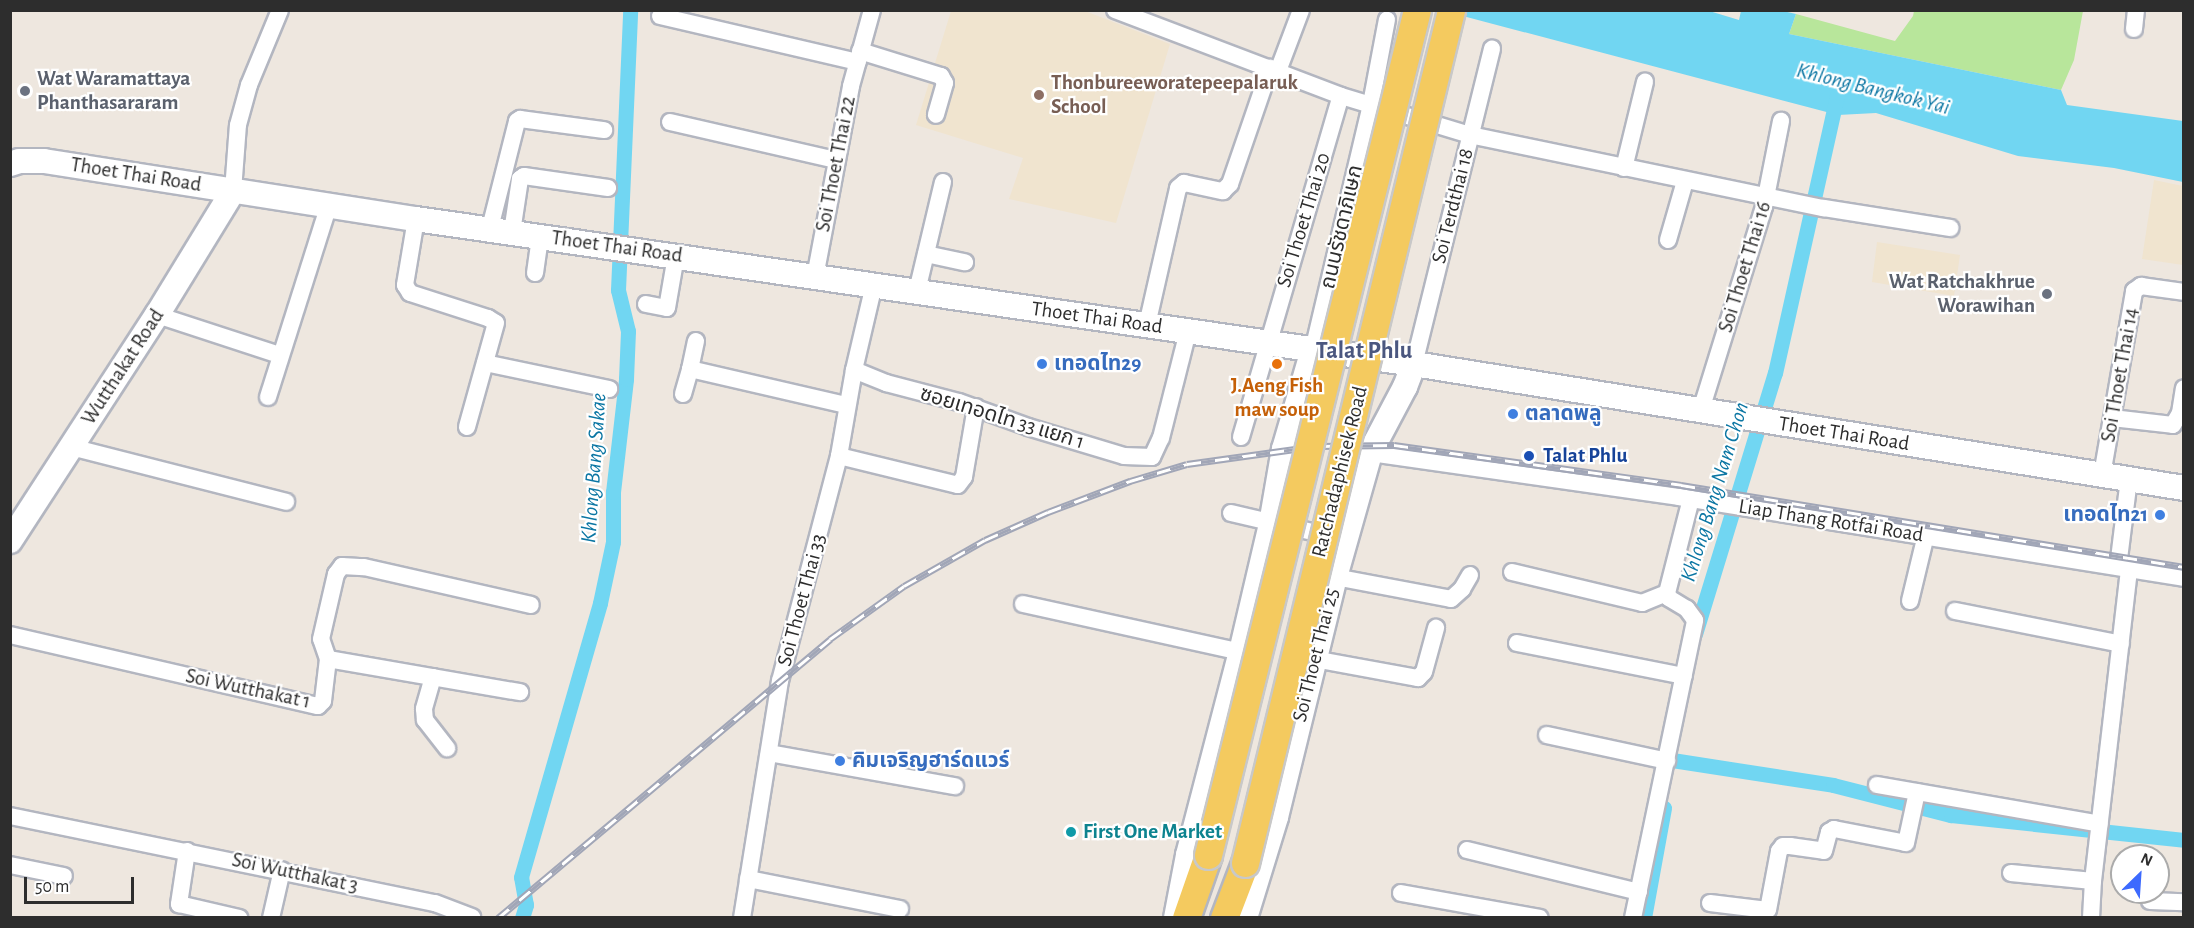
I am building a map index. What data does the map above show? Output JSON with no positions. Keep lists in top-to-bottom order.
{
  "streets": {
    "main road": [
      "Thoet Thai Road",
      "Wutthakat Road",
      "Ratchadaphisek Road",
      "Soi Thoet Thai 25"
    ],
    "street": [
      "Soi Thoet Thai 22",
      "Soi Terdthai 18",
      "Soi Thoet Thai 20",
      "ถนนรัชดาภิเษก",
      "Soi Thoet Thai 16",
      "Soi Thoet Thai 14",
      "ซอยเทอดไท 33 แยก 1",
      "Liap Thang Rotfai Road",
      "Soi Thoet Thai 33",
      "Soi Wutthakat 1",
      "Soi Wutthakat 3"
    ]
  },
  "crossings": [
    ["Soi Thoet Thai 22", "Thoet Thai Road"],
    ["Thoet Thai Road", "Soi Terdthai 18"],
    ["Thoet Thai Road", "Soi Thoet Thai 20"],
    ["Thoet Thai Road", "ถนนรัชดาภิเษก"],
    ["Thoet Thai Road", "Soi Thoet Thai 16"],
    ["Thoet Thai Road", "Wutthakat Road"],
    ["Thoet Thai Road", "Soi Thoet Thai 14"],
    ["Thoet Thai Road", "ซอยเทอดไท 33 แยก 1"],
    ["Thoet Thai Road", "Soi Thoet Thai 33"],
    ["Thoet Thai Road", "Soi Thoet Thai 25"],
    ["Soi Terdthai 18", "Soi Thoet Thai 25"],
    ["ซอยเทอดไท 33 แยก 1", "Soi Thoet Thai 33"],
    ["Liap Thang Rotfai Road", "Soi Thoet Thai 25"]
  ],
  "districts": ["Talat Phlu"],
  "water": ["Khlong Bangkok Yai", "Khlong Bang Sakae", "Khlong Bang Nam Chon"],
  "places": [
    "Wat Waramattaya Phanthasararam",
    "Thonbureeworatepeepalaruk School",
    "Wat Ratchakhrue Worawihan",
    "เทอดไท29",
    "J.Aeng Fish maw soup",
    "ตลาดพลู",
    "Talat Phlu",
    "เทอดไท21",
    "คิมเจริญฮาร์ดแวร์",
    "First One Market"
  ],
  "scale_bar": "50 m",
  "north": "top right"
}
